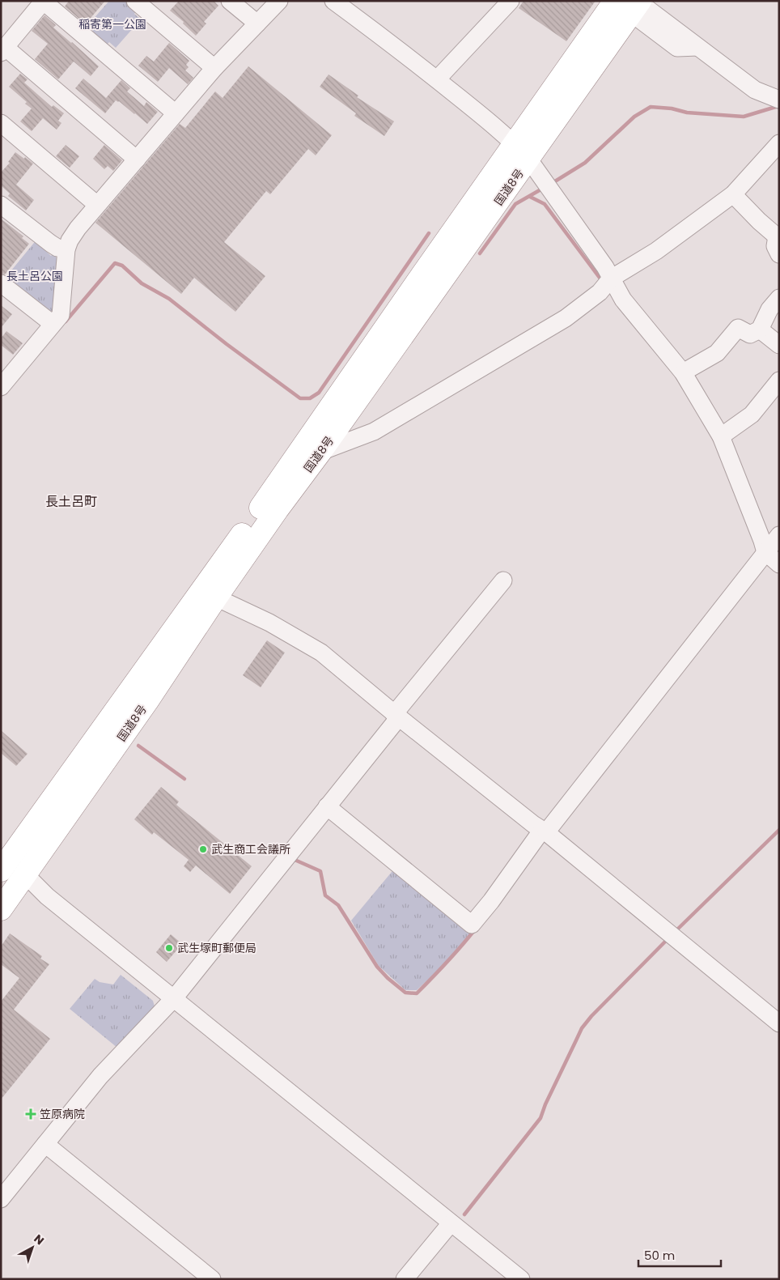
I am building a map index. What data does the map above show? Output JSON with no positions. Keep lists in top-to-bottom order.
{
  "streets": {
    "highway": ["国道8号"]
  },
  "districts": ["長土呂町"],
  "parks": ["稲寄第一公園", "長土呂公園"],
  "places": {
    "other": ["武生商工会議所", "武生塚町郵便局"],
    "health": ["笠原病院"]
  },
  "scale_bar": "50 m",
  "north": "top right"
}
